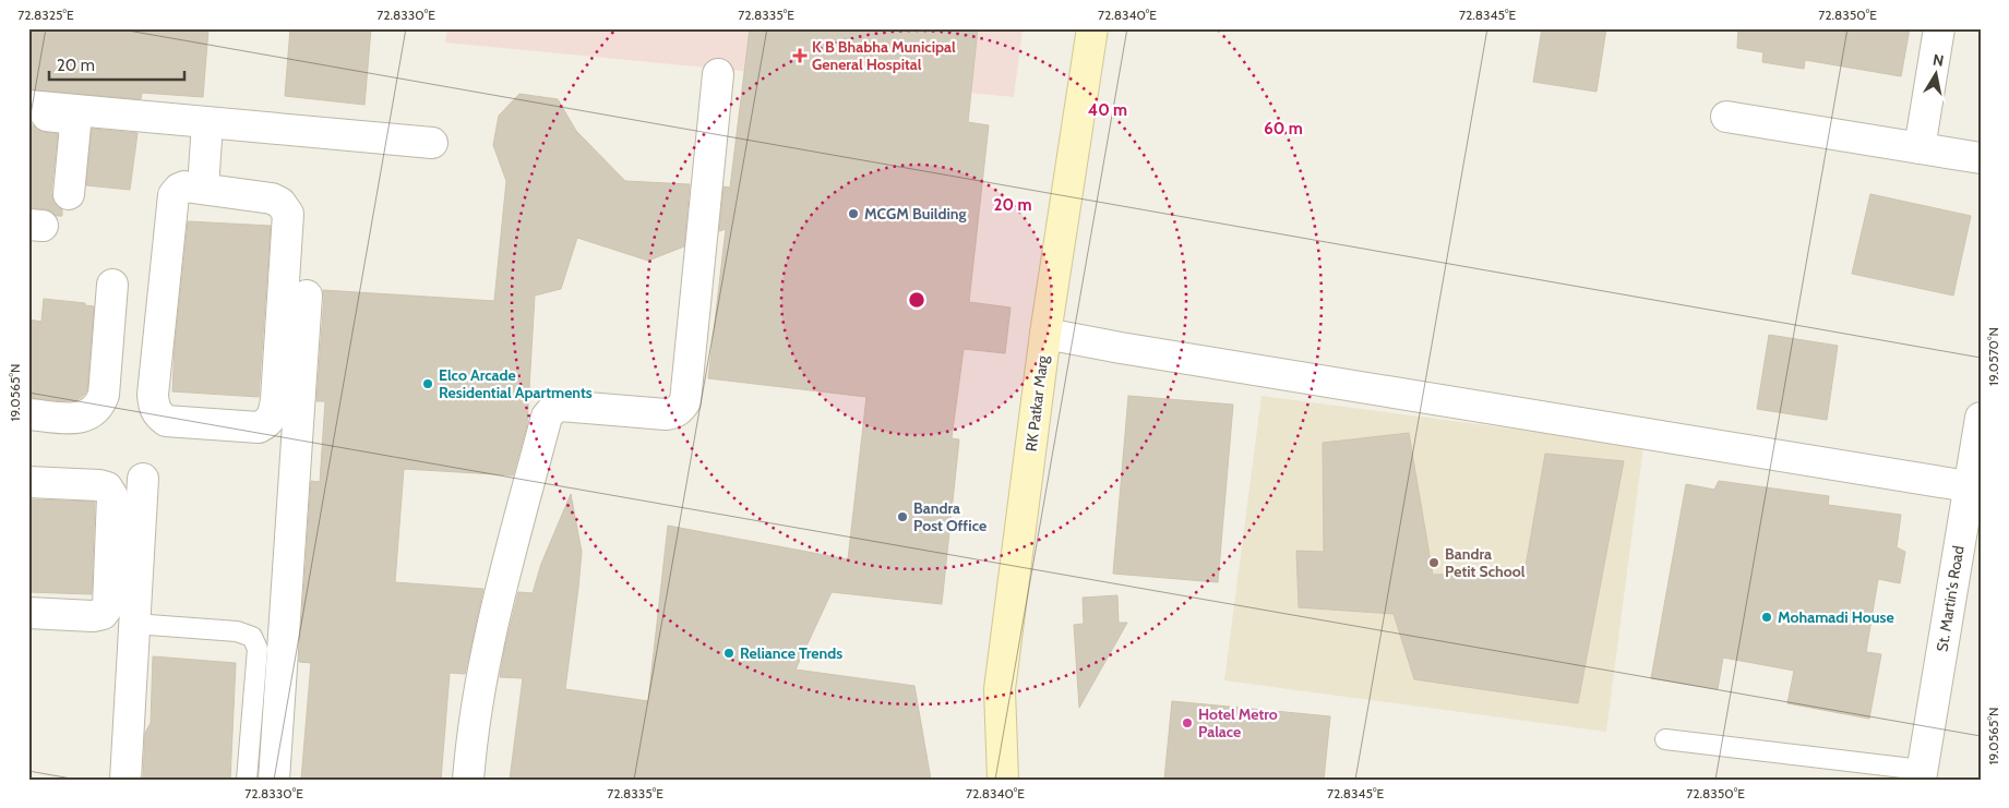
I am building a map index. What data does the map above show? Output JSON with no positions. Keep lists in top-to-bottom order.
{
  "streets": {
    "street": ["RK Patkar Marg", "St. Martin's Road"]
  },
  "places": {
    "health": ["K B Bhabha Municipal General Hospital"],
    "other": [
      "MCGM Building",
      "Elco Arcade Residential Apartments",
      "Bandra Post Office",
      "Bandra Petit School",
      "Mohamadi House",
      "Reliance Trends",
      "Hotel Metro Palace"
    ]
  },
  "scale_bar": "20 m",
  "north": "top",
  "coordinates": [
    "72.8325°E",
    "72.8330°E",
    "72.8335°E",
    "72.8340°E",
    "72.8345°E",
    "72.8350°E",
    "19.0570°N",
    "19.0565°N"
  ],
  "rings": ["40 m", "60 m", "20 m"]
}
